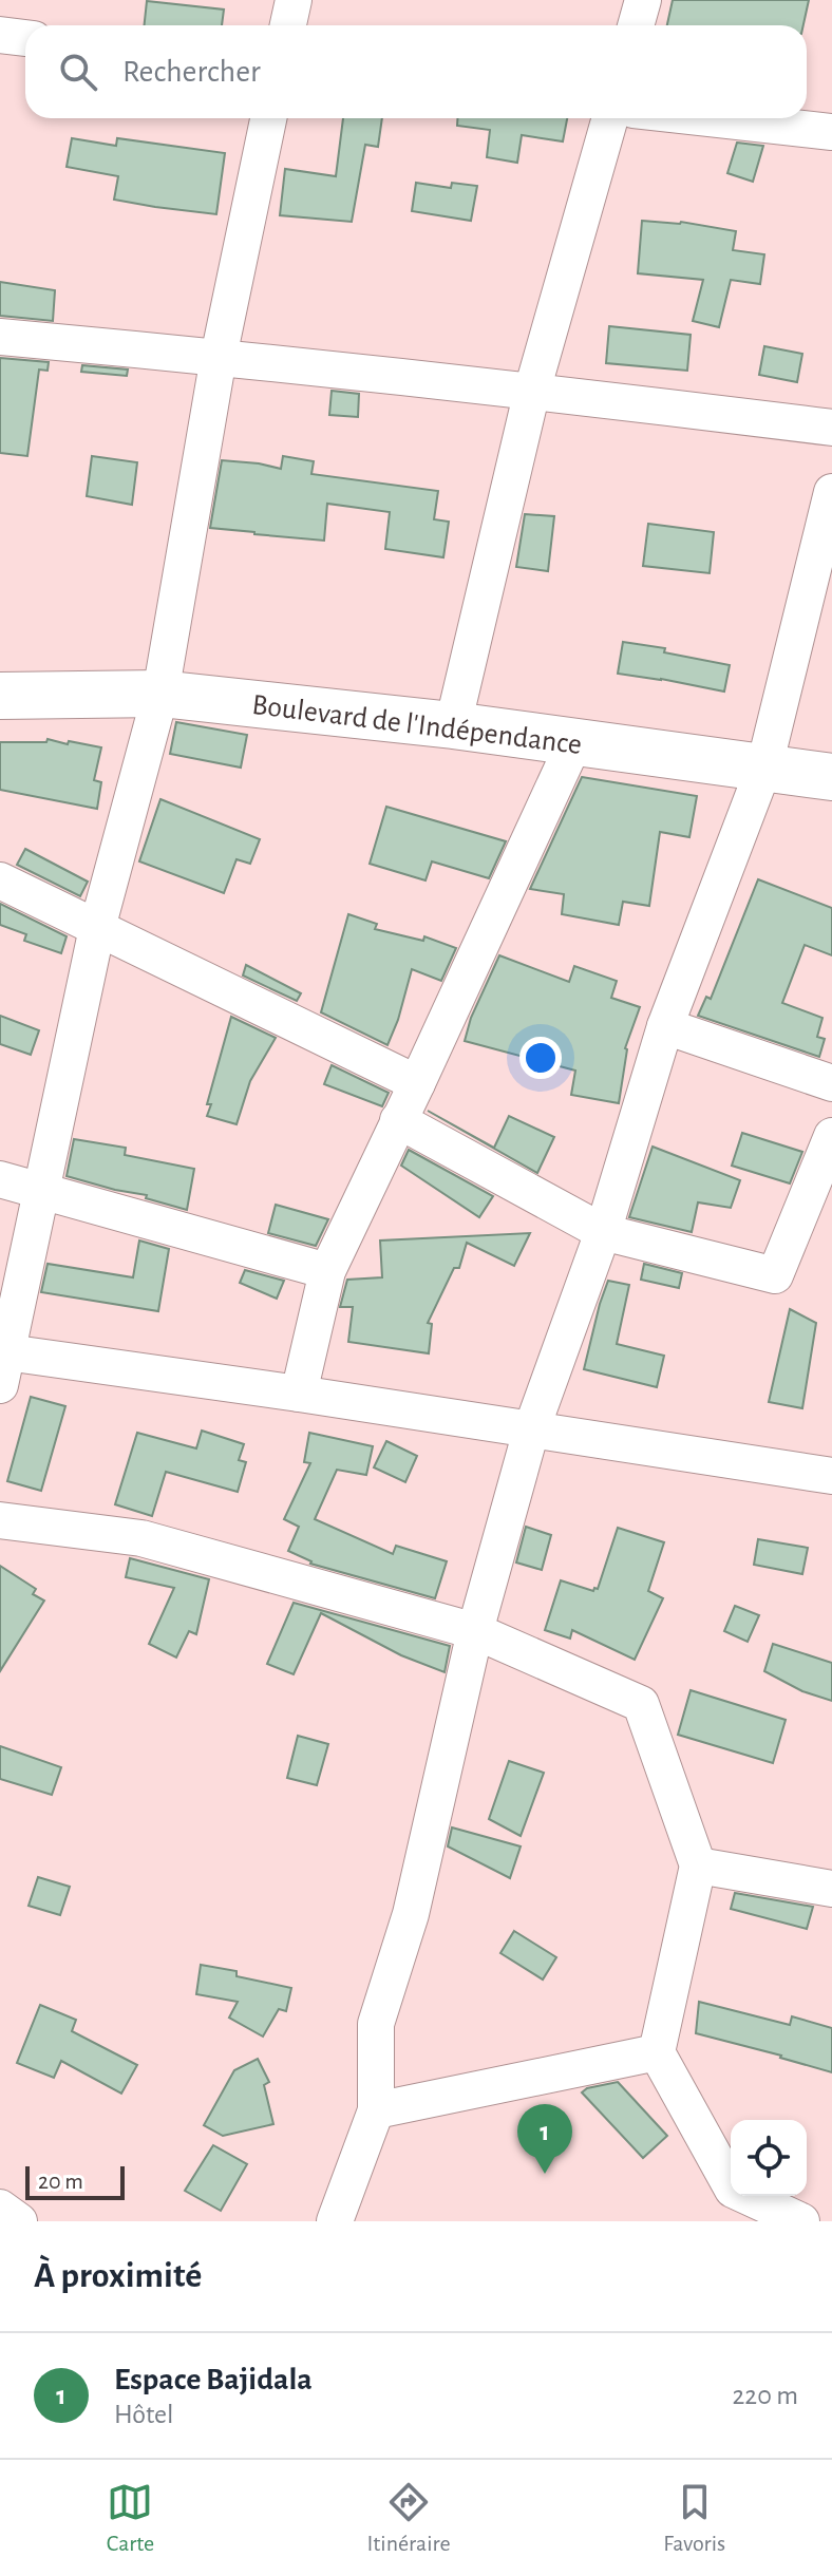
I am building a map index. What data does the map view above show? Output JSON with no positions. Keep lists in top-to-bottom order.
{
  "streets": {
    "highway": ["Boulevard de l'Indépendance"]
  },
  "scale_bar": "20 m",
  "page": {
    "search": "Rechercher",
    "pins": "1",
    "scale": "20 m",
    "heading": "À proximité",
    "list": [
      {
        "mark": "1",
        "name": "Espace Bajidala",
        "note": "Hôtel",
        "value": "220 m"
      }
    ],
    "nav": ["Carte", "Itinéraire", "Favoris"]
  }
}
